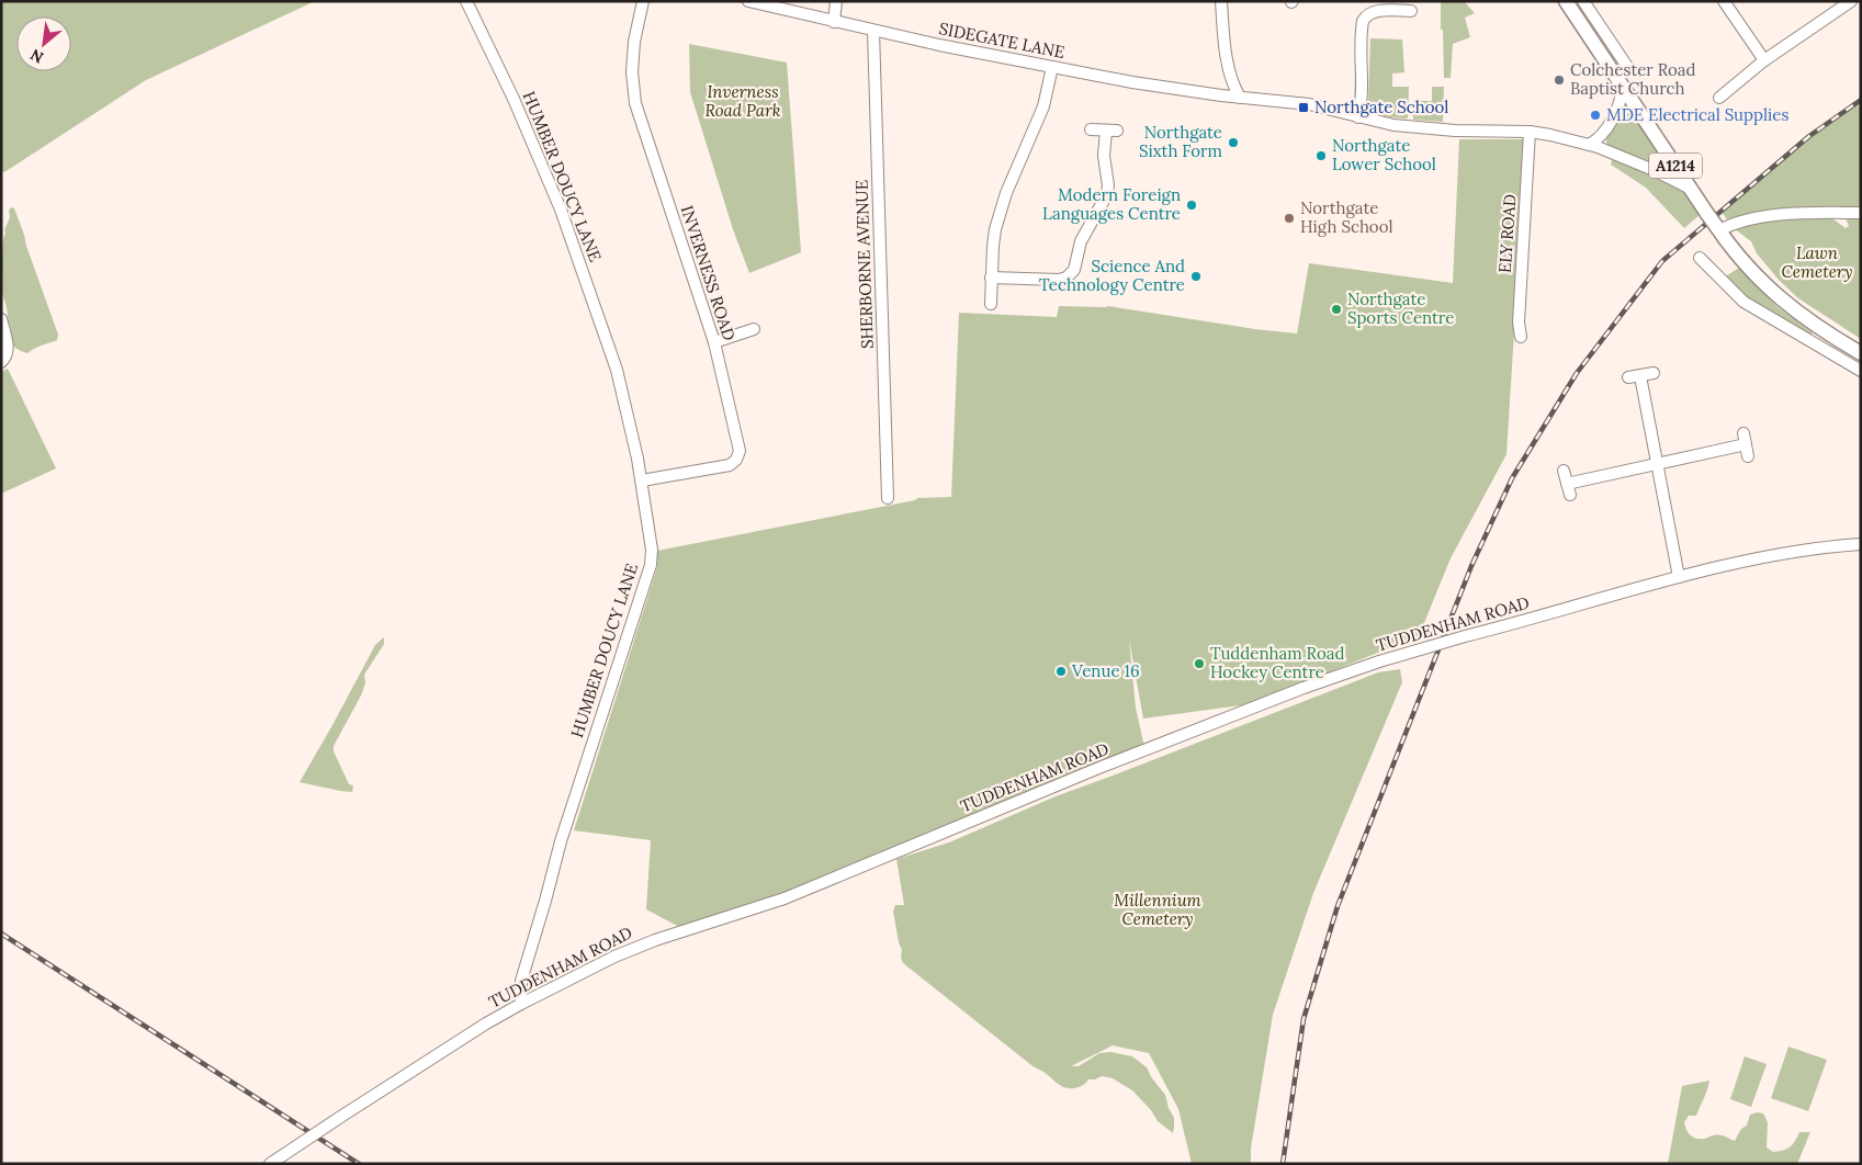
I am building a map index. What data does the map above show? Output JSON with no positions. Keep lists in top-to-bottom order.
{
  "streets": {
    "main road": ["A1214"],
    "street": [
      "SIDEGATE LANE",
      "HUMBER DOUCY LANE",
      "ELY ROAD",
      "SHERBORNE AVENUE",
      "INVERNESS ROAD",
      "TUDDENHAM ROAD"
    ]
  },
  "crossings": [
    ["SIDEGATE LANE", "A1214"],
    ["SIDEGATE LANE", "ELY ROAD"],
    ["SIDEGATE LANE", "SHERBORNE AVENUE"],
    ["HUMBER DOUCY LANE", "INVERNESS ROAD"],
    ["HUMBER DOUCY LANE", "TUDDENHAM ROAD"]
  ],
  "parks": ["Inverness Road Park", "Lawn Cemetery", "Millennium Cemetery"],
  "places": {
    "other": [
      "Colchester Road Baptist Church",
      "MDE Electrical Supplies",
      "Northgate Sixth Form",
      "Northgate Lower School",
      "Modern Foreign Languages Centre",
      "Northgate High School",
      "Science And Technology Centre",
      "Northgate Sports Centre",
      "Tuddenham Road Hockey Centre",
      "Venue 16"
    ],
    "transit": ["Northgate School"]
  },
  "north": "bottom left"
}
